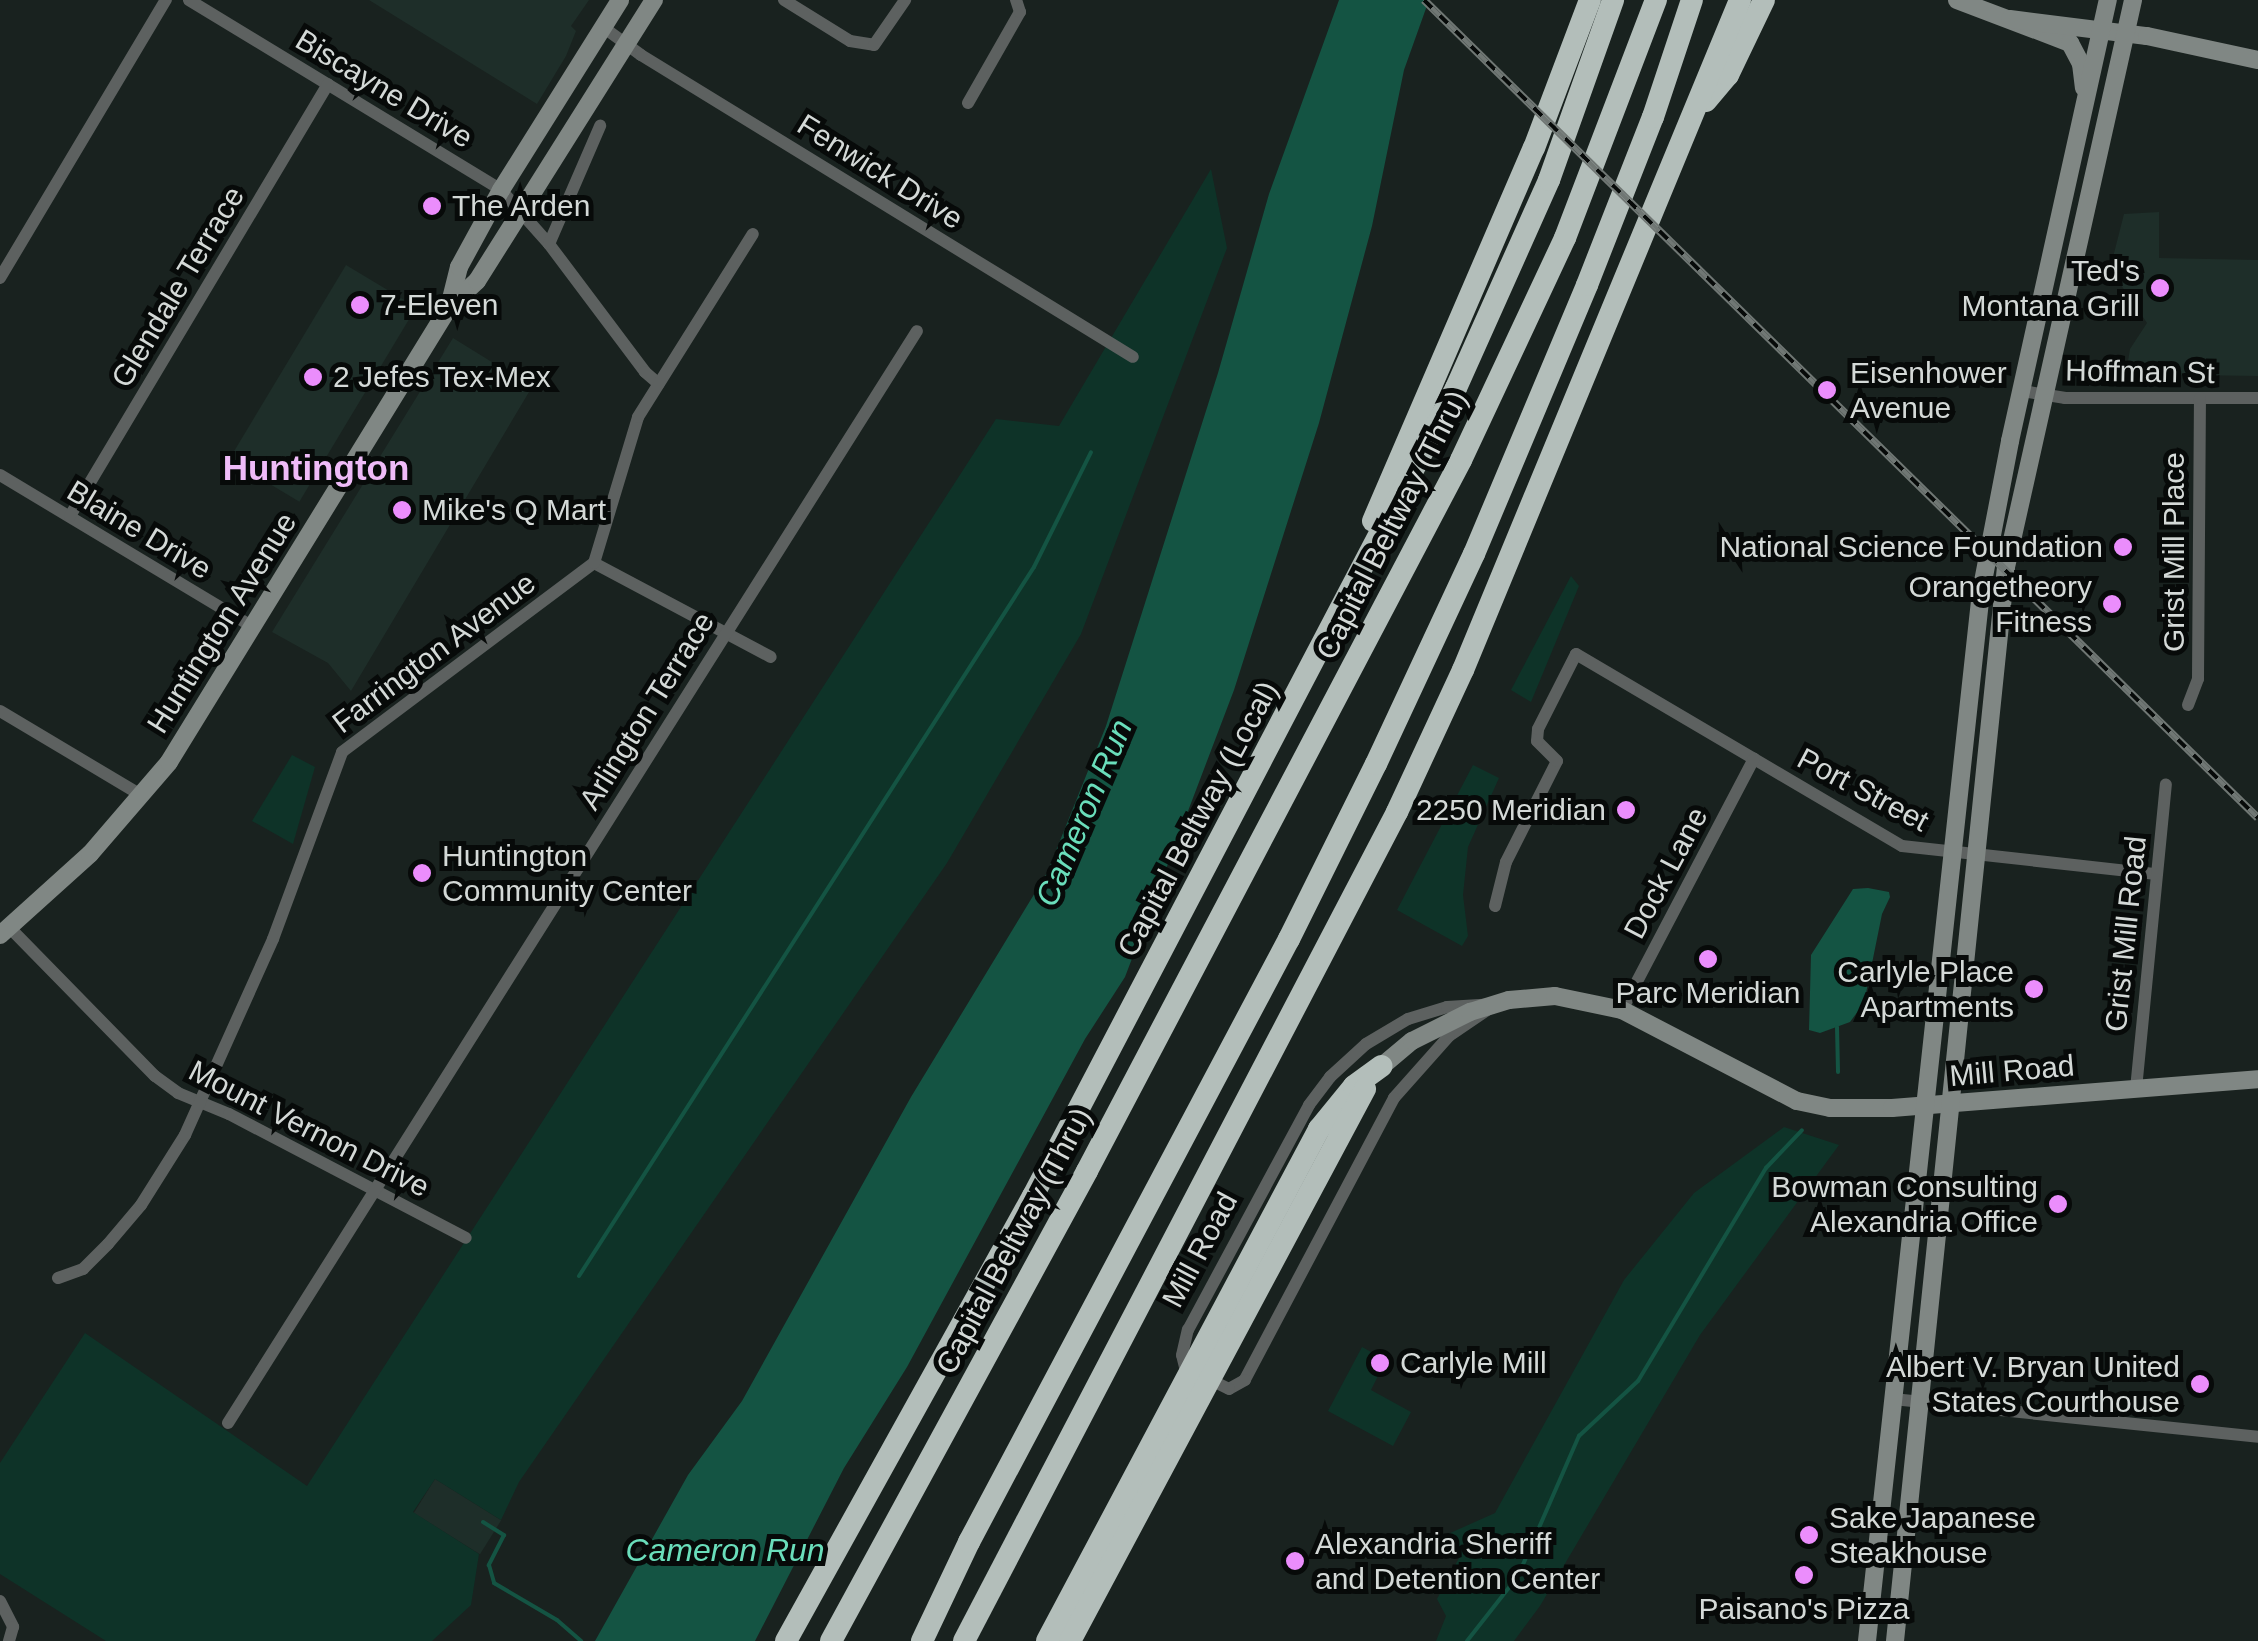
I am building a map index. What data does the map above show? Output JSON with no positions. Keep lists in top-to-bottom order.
{
  "streets": {
    "highway": ["Capital Beltway (Thru)", "Capital Beltway (Local)"],
    "main road": ["Huntington Avenue", "Mill Road"],
    "street": [
      "Biscayne Drive",
      "Fenwick Drive",
      "Glendale Terrace",
      "Hoffman St",
      "Blaine Drive",
      "Grist Mill Place",
      "Farrington Avenue",
      "Arlington Terrace",
      "Port Street",
      "Dock Lane",
      "Grist Mill Road",
      "Mount Vernon Drive"
    ]
  },
  "crossings": [
    ["Biscayne Drive", "Glendale Terrace"],
    ["Biscayne Drive", "Huntington Avenue"],
    ["Fenwick Drive", "Huntington Avenue"],
    ["Glendale Terrace", "Blaine Drive"],
    ["Hoffman St", "Grist Mill Place"],
    ["Blaine Drive", "Huntington Avenue"],
    ["Huntington Avenue", "Mount Vernon Drive"],
    ["Farrington Avenue", "Mount Vernon Drive"],
    ["Arlington Terrace", "Mount Vernon Drive"],
    ["Port Street", "Dock Lane"],
    ["Port Street", "Grist Mill Road"],
    ["Dock Lane", "Mill Road"],
    ["Grist Mill Road", "Mill Road"]
  ],
  "districts": ["Huntington"],
  "water": ["Cameron Run"],
  "places": [
    "The Arden",
    "Ted's Montana Grill",
    "7-Eleven",
    "2 Jefes Tex-Mex",
    "Eisenhower Avenue",
    "Mike's Q Mart",
    "National Science Foundation",
    "Orangetheory Fitness",
    "2250 Meridian",
    "Huntington Community Center",
    "Parc Meridian",
    "Carlyle Place Apartments",
    "Bowman Consulting Alexandria Office",
    "Carlyle Mill",
    "Albert V. Bryan United States Courthouse",
    "Sake Japanese Steakhouse",
    "Alexandria Sheriff and Detention Center",
    "Paisano's Pizza"
  ]
}
